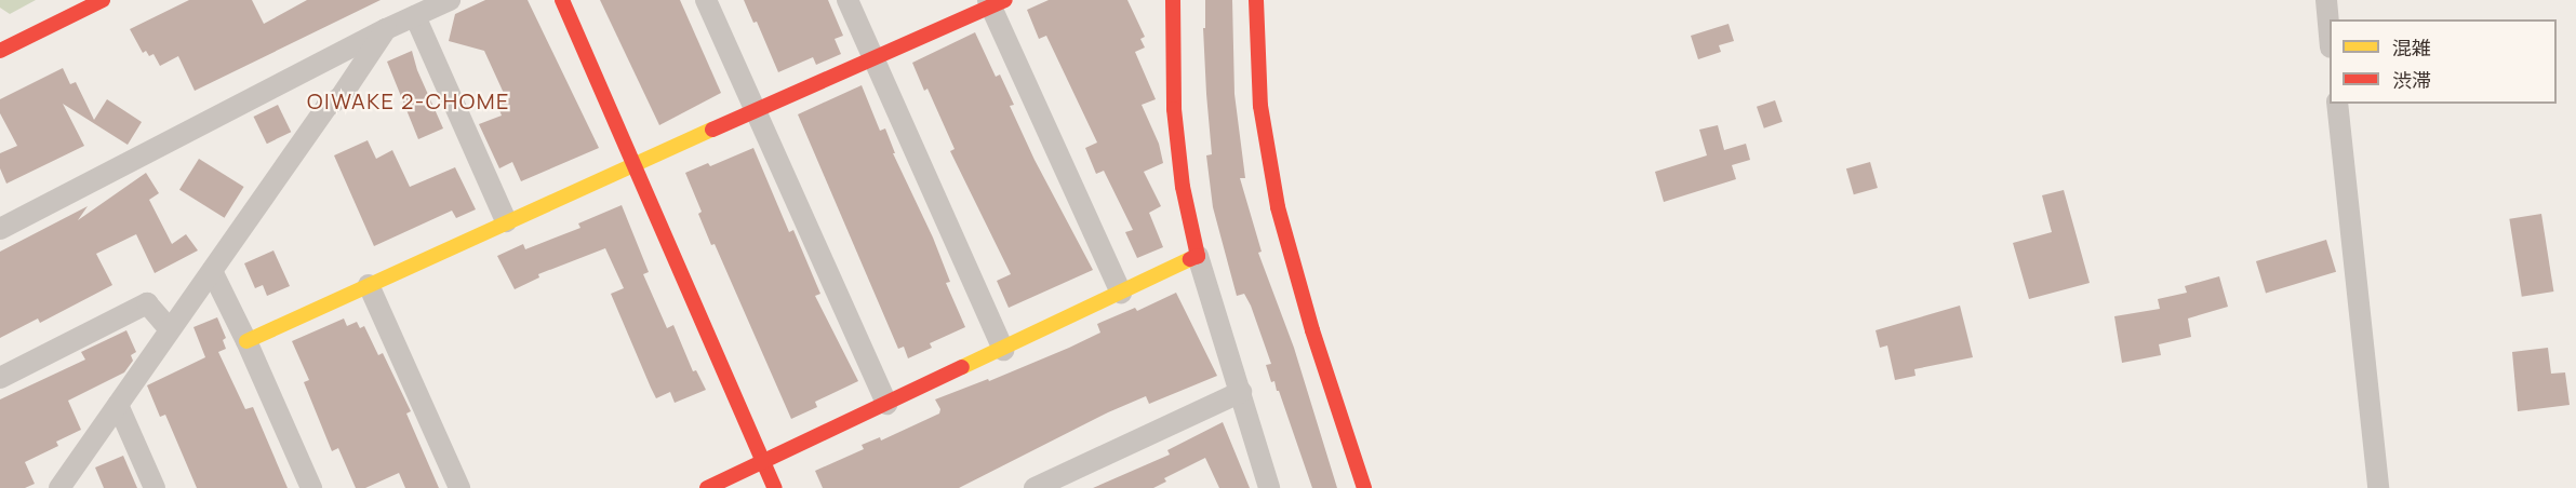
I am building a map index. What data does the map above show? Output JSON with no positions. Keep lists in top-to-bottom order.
{
  "districts": ["OIWAKE 2-CHOME"],
  "legend": ["混雑", "渋滞"]
}
